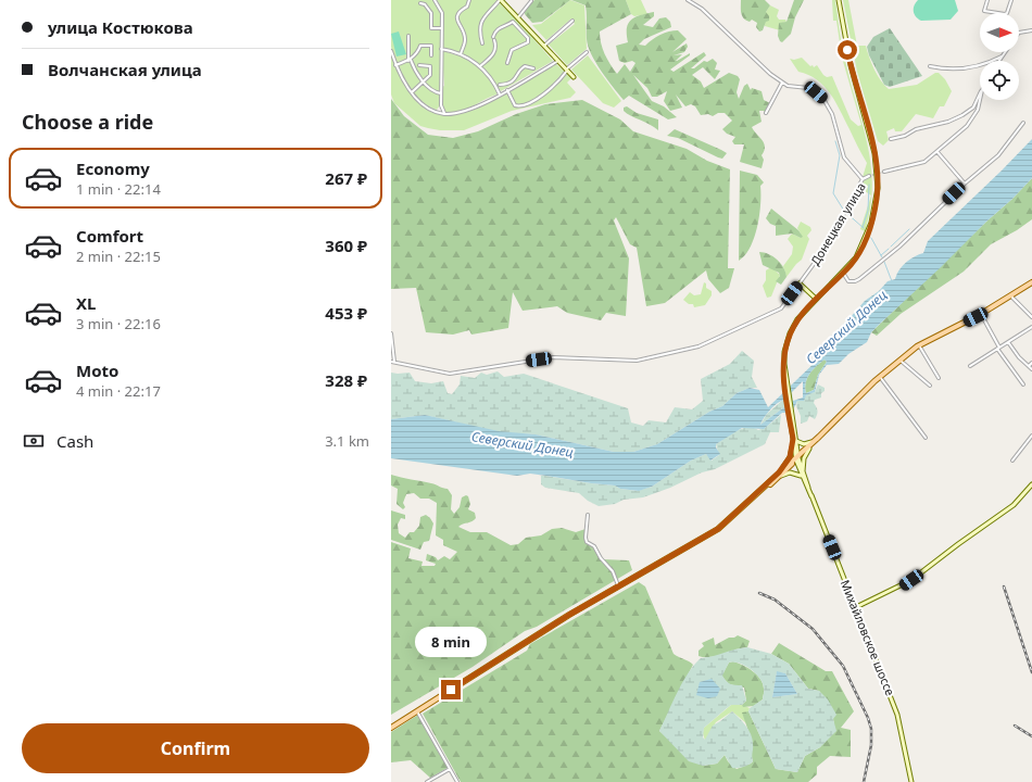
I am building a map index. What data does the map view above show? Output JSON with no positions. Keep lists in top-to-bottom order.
{
  "streets": {
    "main road": ["Михайловское шоссе"],
    "street": ["Донецкая улица"]
  },
  "water": ["Северский Донец"],
  "north": "right",
  "page": {
    "banner": ["улица Костюкова", "Волчанская улица"],
    "heading": "Choose a ride",
    "list": [
      {
        "name": "Economy",
        "note": "1 min · 22:14",
        "value": "267 ₽"
      },
      {
        "name": "Comfort",
        "note": "2 min · 22:15",
        "value": "360 ₽"
      },
      {
        "name": "XL",
        "note": "3 min · 22:16",
        "value": "453 ₽"
      },
      {
        "name": "Moto",
        "note": "4 min · 22:17",
        "value": "328 ₽"
      }
    ],
    "pay": ["Cash", "3.1 km"],
    "bubble": "8 min",
    "buttons": "Confirm"
  }
}
